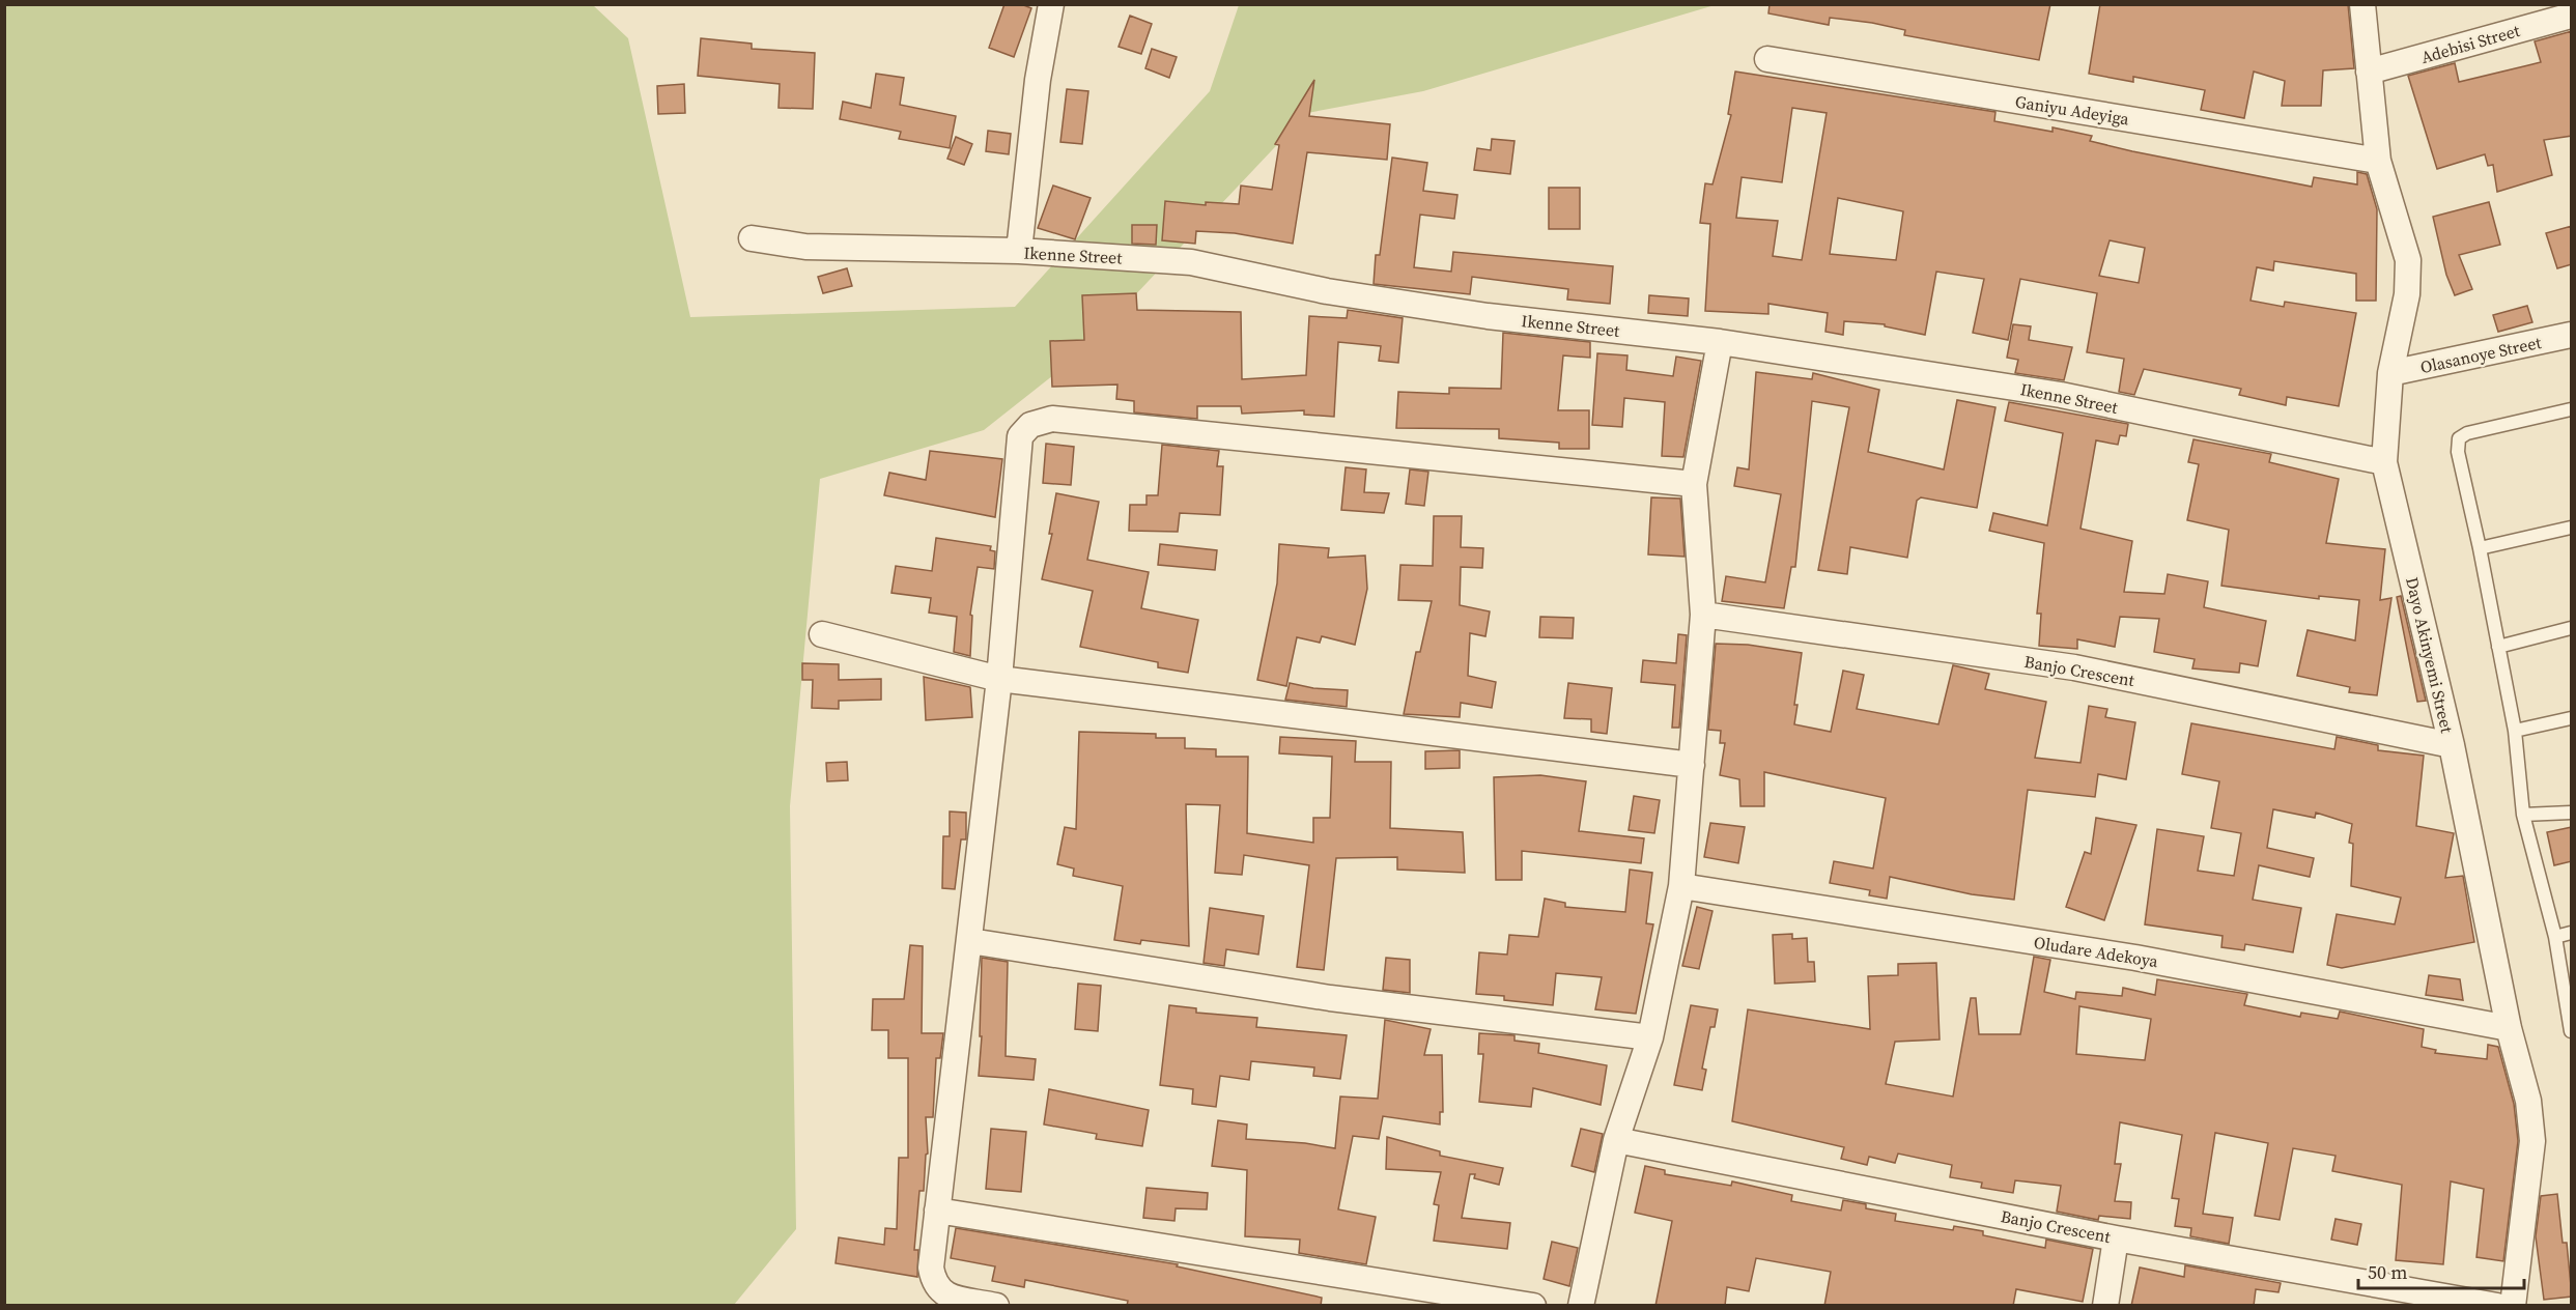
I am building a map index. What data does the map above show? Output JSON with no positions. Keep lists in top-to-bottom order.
{
  "streets": {
    "street": [
      "Adebisi Street",
      "Ganiyu Adeyiga",
      "Ikenne Street",
      "Olasanoye Street",
      "Dayo Akinyemi Street",
      "Banjo Crescent",
      "Oludare Adekoya"
    ]
  },
  "crossings": [
    ["Adebisi Street", "Dayo Akinyemi Street"],
    ["Ganiyu Adeyiga", "Dayo Akinyemi Street"],
    ["Ikenne Street", "Dayo Akinyemi Street"],
    ["Olasanoye Street", "Dayo Akinyemi Street"],
    ["Dayo Akinyemi Street", "Banjo Crescent"],
    ["Dayo Akinyemi Street", "Oludare Adekoya"]
  ],
  "scale_bar": "50 m"
}
